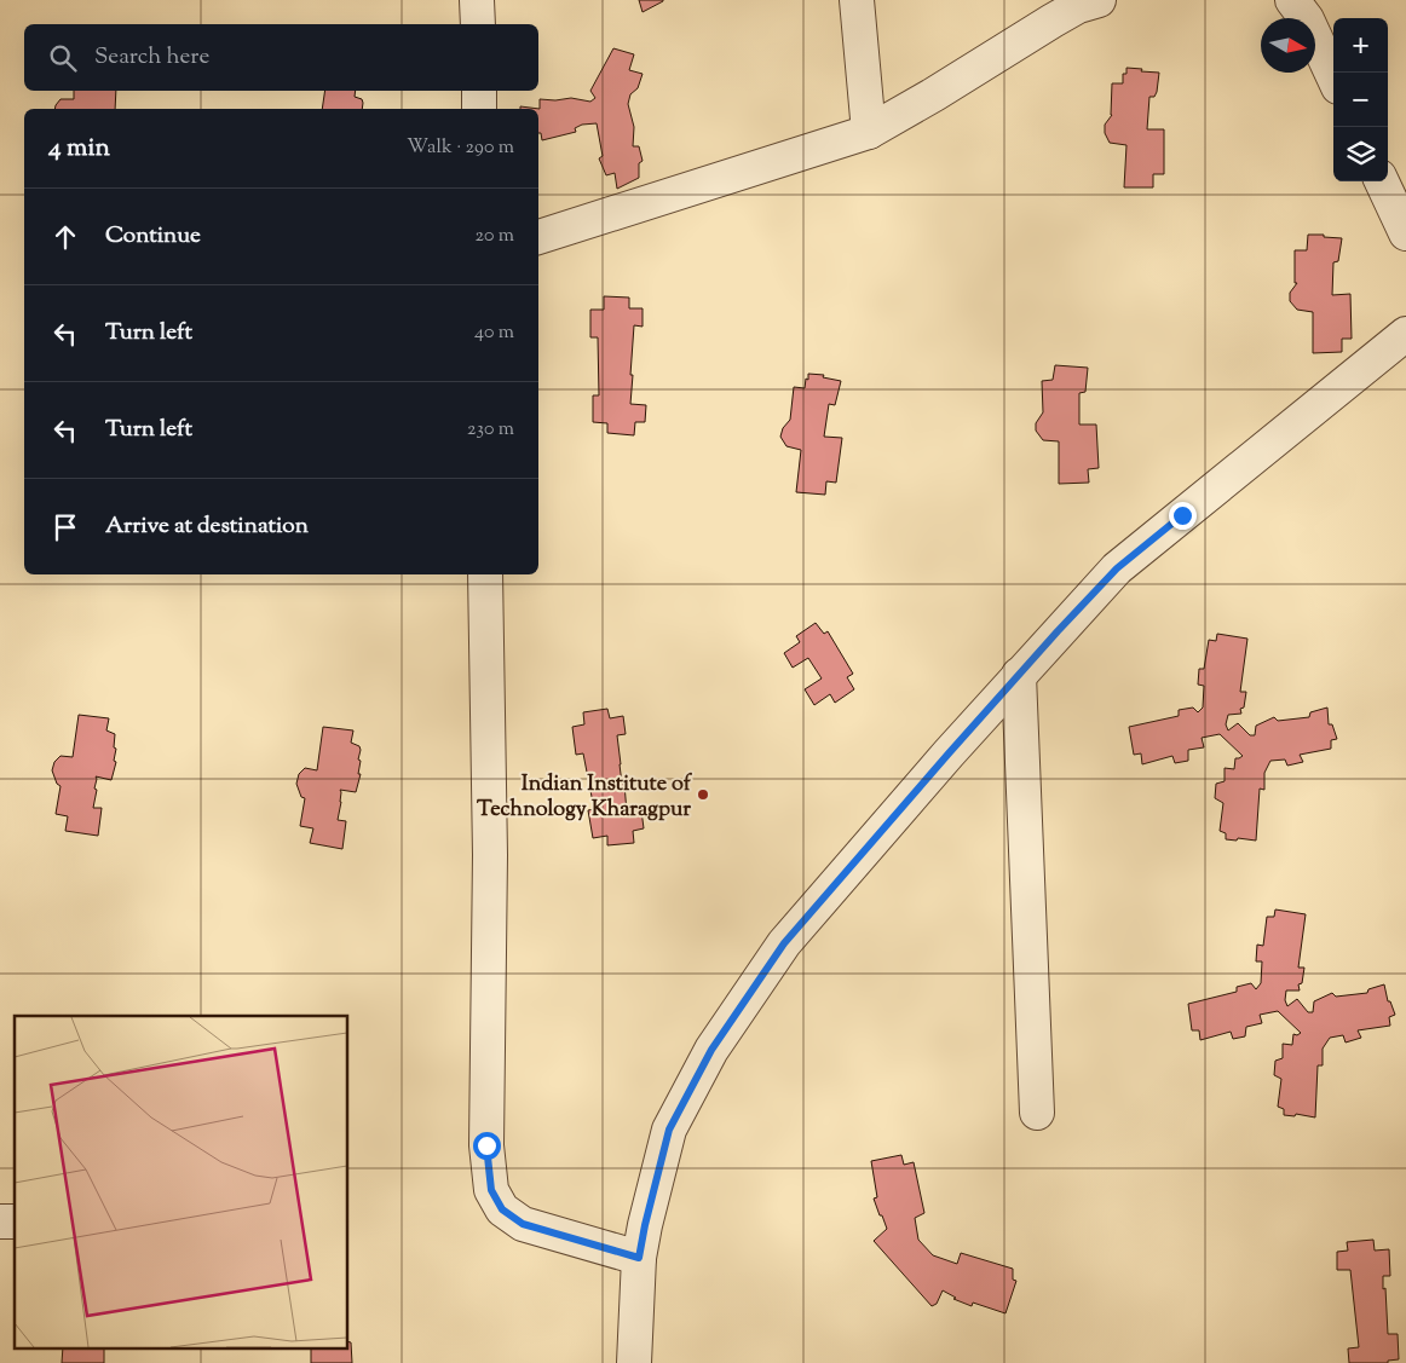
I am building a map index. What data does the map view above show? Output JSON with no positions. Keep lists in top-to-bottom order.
{
  "places": ["Indian Institute of Technology Kharagpur"],
  "north": "right",
  "page": {
    "map_buttons": ["+", "−"],
    "search": "Search here",
    "heading": ["4 min", "Walk · 290 m"],
    "list": [
      ["Continue", "20 m"],
      ["Turn left", "40 m"],
      ["Turn left", "230 m"],
      "Arrive at destination"
    ]
  }
}
